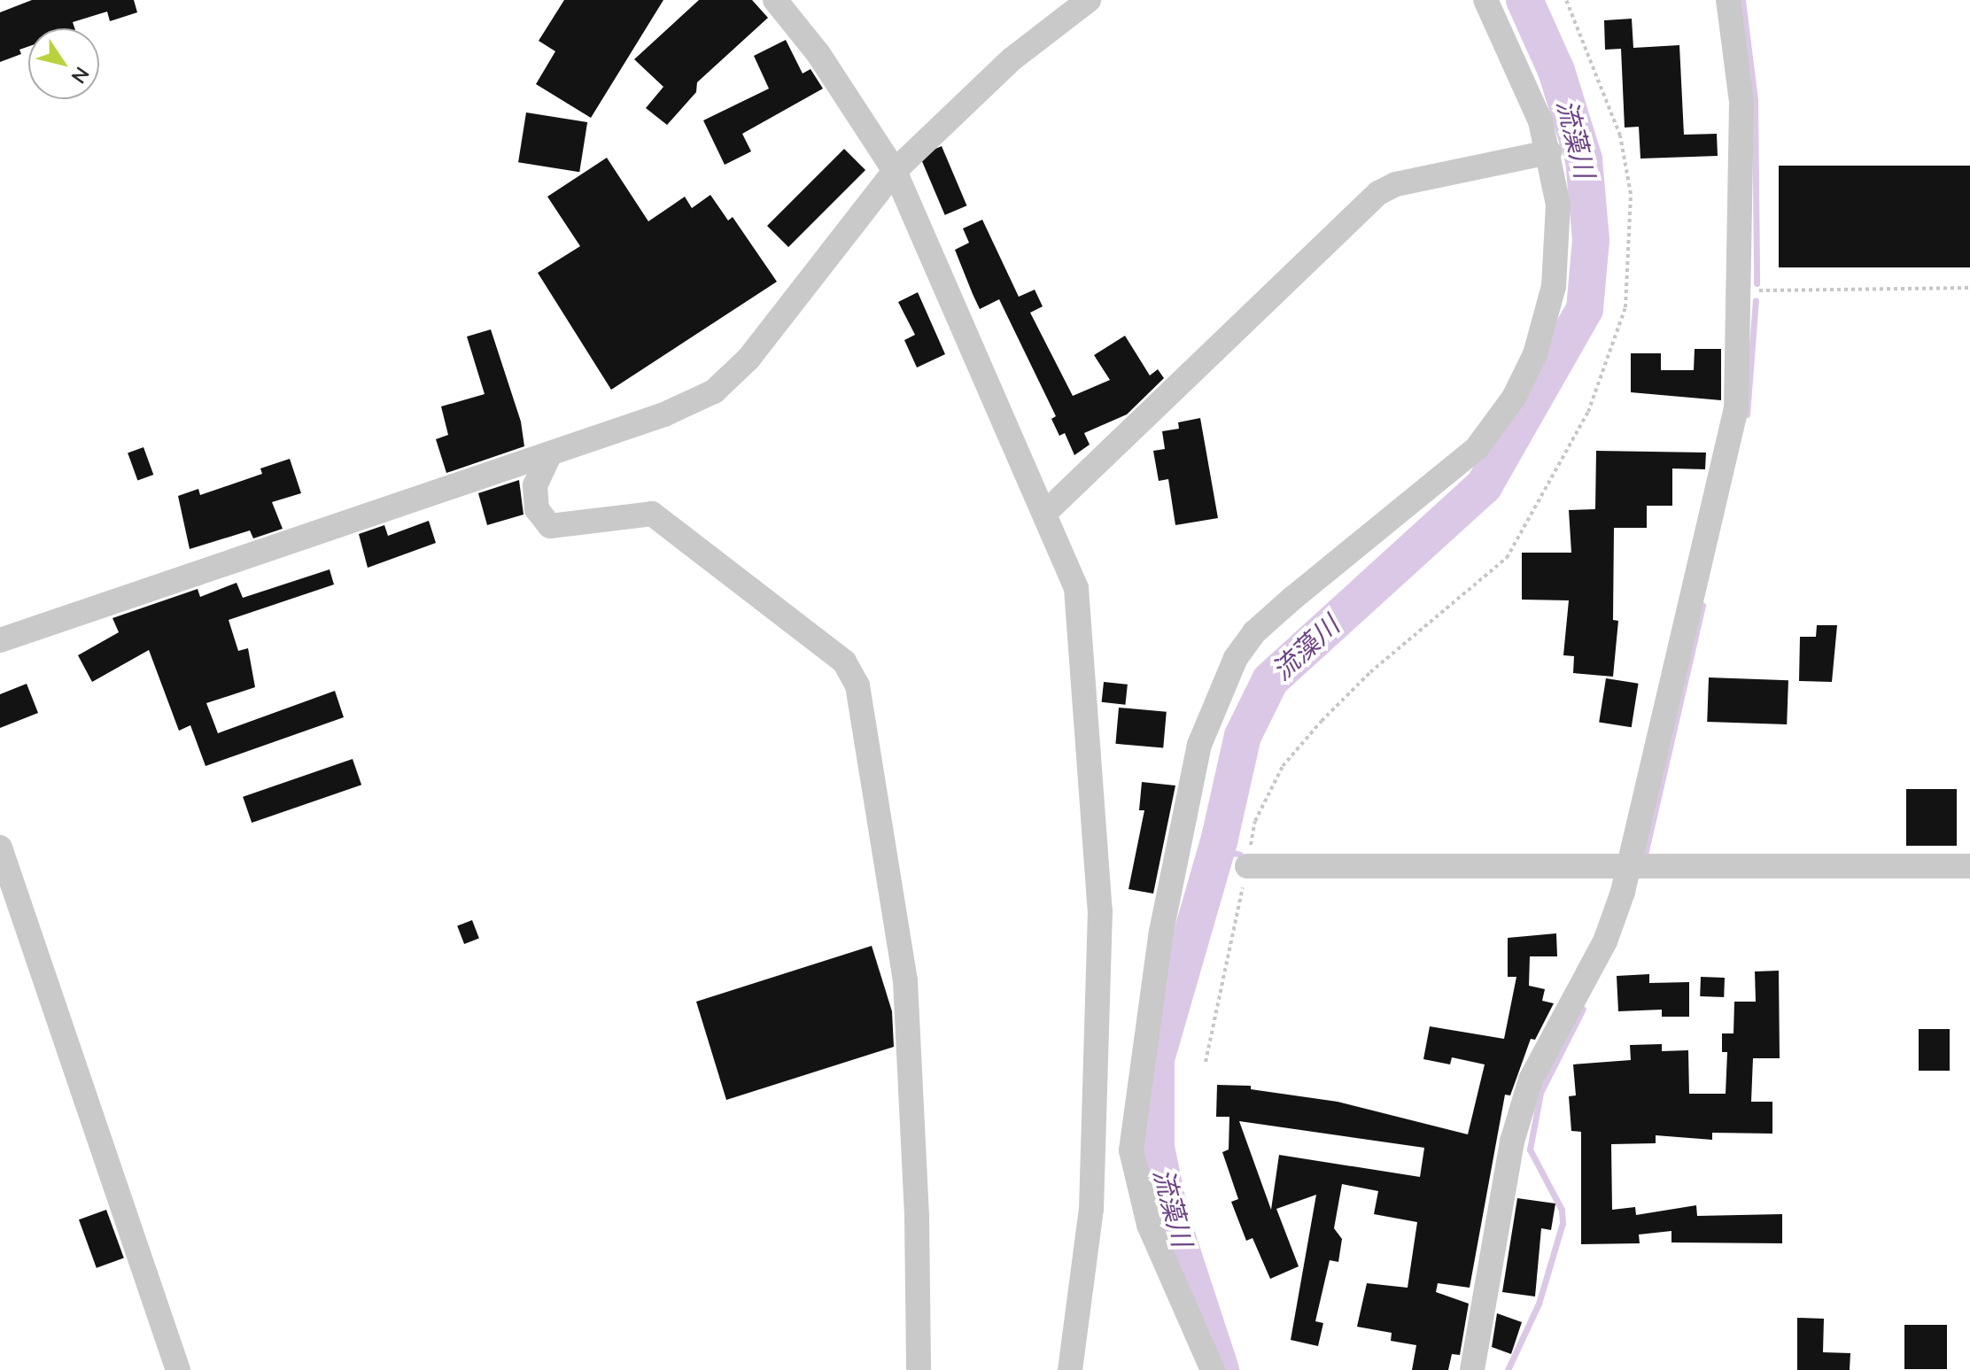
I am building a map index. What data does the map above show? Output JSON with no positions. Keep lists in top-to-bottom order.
{
  "water": ["流藻川"],
  "north": "bottom right"
}
